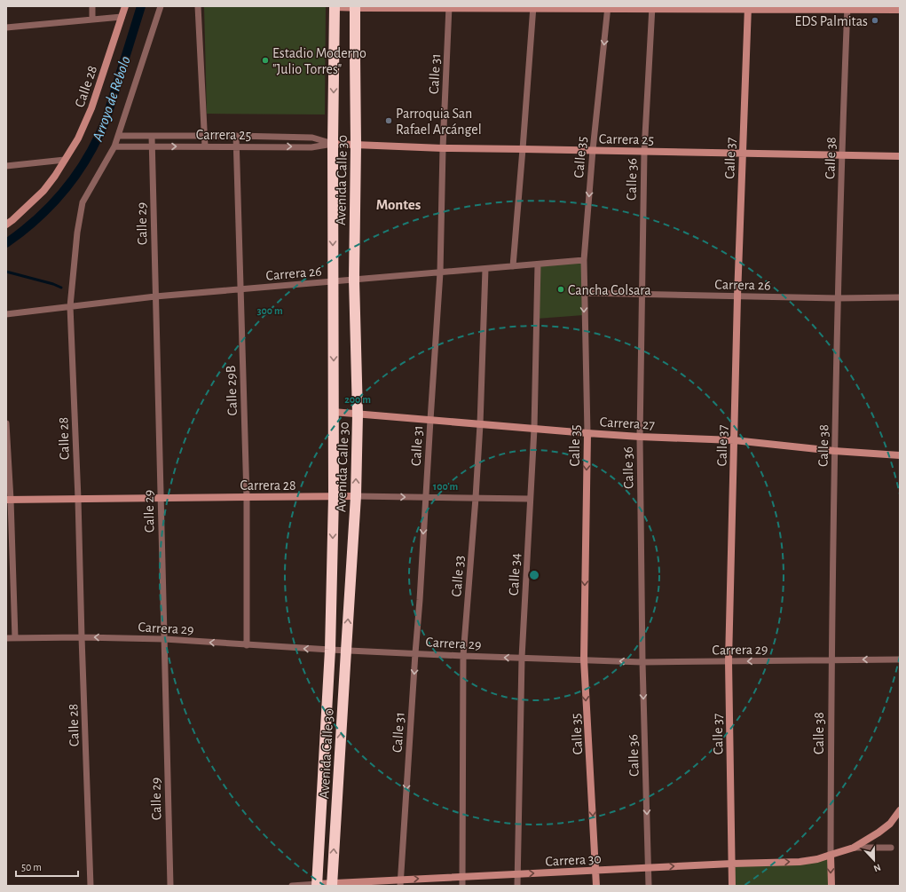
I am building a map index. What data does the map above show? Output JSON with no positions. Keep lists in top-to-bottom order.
{
  "streets": {
    "highway": ["Avenida Calle 30"],
    "street": [
      "Calle 31",
      "Calle 28",
      "Carrera 25",
      "Calle 35",
      "Calle 37",
      "Calle 38",
      "Calle 36",
      "Calle 29",
      "Carrera 26",
      "Calle 29B",
      "Carrera 27",
      "Carrera 28",
      "Calle 34",
      "Calle 33",
      "Carrera 29",
      "Carrera 30"
    ]
  },
  "crossings": [
    ["Calle 31", "Carrera 25"],
    ["Calle 31", "Carrera 26"],
    ["Calle 31", "Carrera 27"],
    ["Calle 31", "Carrera 28"],
    ["Calle 31", "Carrera 29"],
    ["Calle 31", "Carrera 30"],
    ["Calle 28", "Carrera 25"],
    ["Calle 28", "Carrera 26"],
    ["Calle 28", "Carrera 28"],
    ["Calle 28", "Carrera 29"],
    ["Carrera 25", "Calle 35"],
    ["Carrera 25", "Calle 37"],
    ["Carrera 25", "Calle 38"],
    ["Carrera 25", "Calle 36"],
    ["Carrera 25", "Avenida Calle 30"],
    ["Carrera 25", "Calle 29"],
    ["Carrera 25", "Calle 29B"],
    ["Calle 35", "Carrera 26"],
    ["Calle 35", "Carrera 27"],
    ["Calle 35", "Carrera 29"],
    ["Calle 35", "Carrera 30"],
    ["Calle 37", "Carrera 26"],
    ["Calle 37", "Carrera 27"],
    ["Calle 37", "Carrera 29"],
    ["Calle 37", "Carrera 30"],
    ["Calle 38", "Carrera 26"],
    ["Calle 38", "Carrera 27"],
    ["Calle 38", "Carrera 29"],
    ["Calle 38", "Carrera 30"],
    ["Calle 36", "Carrera 26"],
    ["Calle 36", "Carrera 27"],
    ["Calle 36", "Carrera 29"],
    ["Calle 36", "Carrera 30"],
    ["Avenida Calle 30", "Carrera 26"],
    ["Avenida Calle 30", "Carrera 27"],
    ["Avenida Calle 30", "Carrera 28"],
    ["Avenida Calle 30", "Carrera 29"],
    ["Avenida Calle 30", "Carrera 30"],
    ["Calle 29", "Carrera 26"],
    ["Calle 29", "Carrera 28"],
    ["Calle 29", "Carrera 29"],
    ["Carrera 26", "Calle 29B"],
    ["Carrera 26", "Calle 34"],
    ["Carrera 26", "Calle 33"],
    ["Calle 29B", "Carrera 28"],
    ["Calle 29B", "Carrera 29"],
    ["Carrera 27", "Calle 34"],
    ["Carrera 27", "Calle 33"],
    ["Carrera 28", "Calle 34"],
    ["Carrera 28", "Calle 33"],
    ["Calle 34", "Carrera 29"],
    ["Calle 34", "Carrera 30"],
    ["Calle 33", "Carrera 29"],
    ["Calle 33", "Carrera 30"]
  ],
  "one_way": [
    "Calle 31",
    "Calle 35",
    "Carrera 29",
    "Carrera 30"
  ],
  "districts": ["Montes"],
  "water": ["Arroyo de Rebolo"],
  "places": [
    "EDS Palmitas",
    "Estadio Moderno \"Julio Torres\"",
    "Parroquia San Rafael Arcángel",
    "Cancha Colsara"
  ],
  "scale_bar": "50 m",
  "north": "bottom",
  "rings": ["300 m", "200 m", "100 m"]
}
